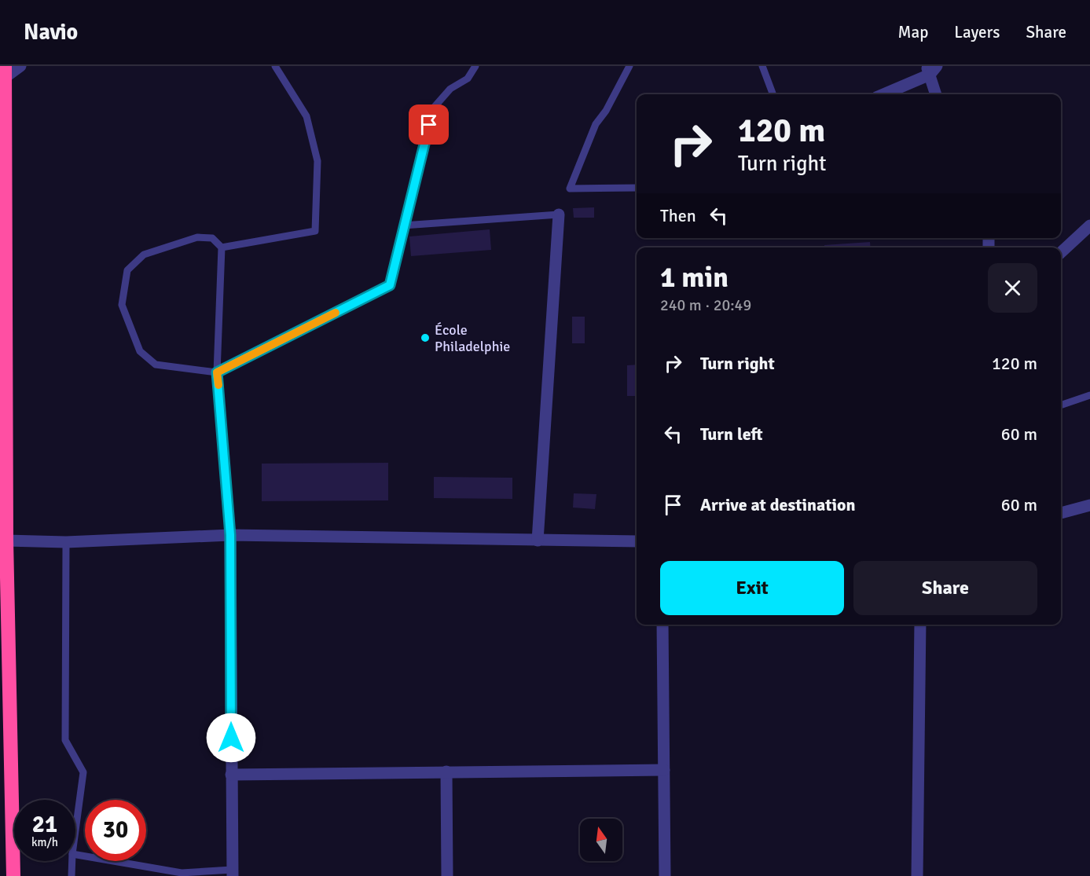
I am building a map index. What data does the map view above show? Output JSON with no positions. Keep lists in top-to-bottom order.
{
  "places": ["École Philadelphie"],
  "north": "top",
  "page": {
    "header": "Navio",
    "nav": ["Map", "Layers", "Share"],
    "turn": ["120 m", "Turn right"],
    "then": "Then",
    "heading": ["1 min", "240 m · 20:49"],
    "list": [
      {
        "name": "Turn right",
        "value": "120 m"
      },
      {
        "name": "Turn left",
        "value": "60 m"
      },
      {
        "name": "Arrive at destination",
        "value": "60 m"
      }
    ],
    "buttons": ["Exit", "Share"],
    "speed": "21 km/h",
    "limit": "30"
  }
}
